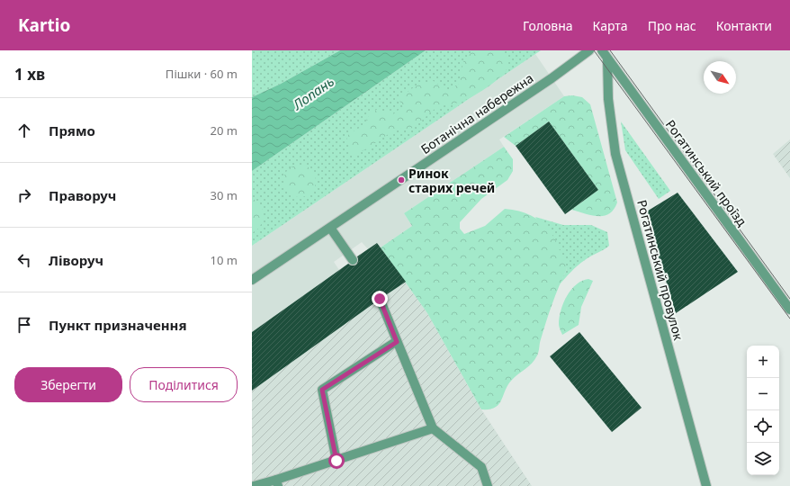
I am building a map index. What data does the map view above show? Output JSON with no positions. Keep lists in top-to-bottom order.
{
  "streets": {
    "street": ["Ботанічна набережна", "Рогатинський проїзд", "Рогатинський провулок"]
  },
  "crossings": [
    ["Рогатинський проїзд", "Рогатинський провулок"]
  ],
  "water": ["Лопань"],
  "places": ["Ринок старих речей"],
  "north": "bottom right",
  "page": {
    "header": "Kartio",
    "nav": [
      "Головна",
      "Карта",
      "Про нас",
      "Контакти"
    ],
    "heading": ["1 хв", "Пішки · 60 m"],
    "list": [
      ["Прямо", "20 m"],
      ["Праворуч", "30 m"],
      ["Ліворуч", "10 m"],
      "Пункт призначення"
    ],
    "map_buttons": ["+", "−"],
    "buttons": ["Зберегти", "Поділитися"]
  }
}
